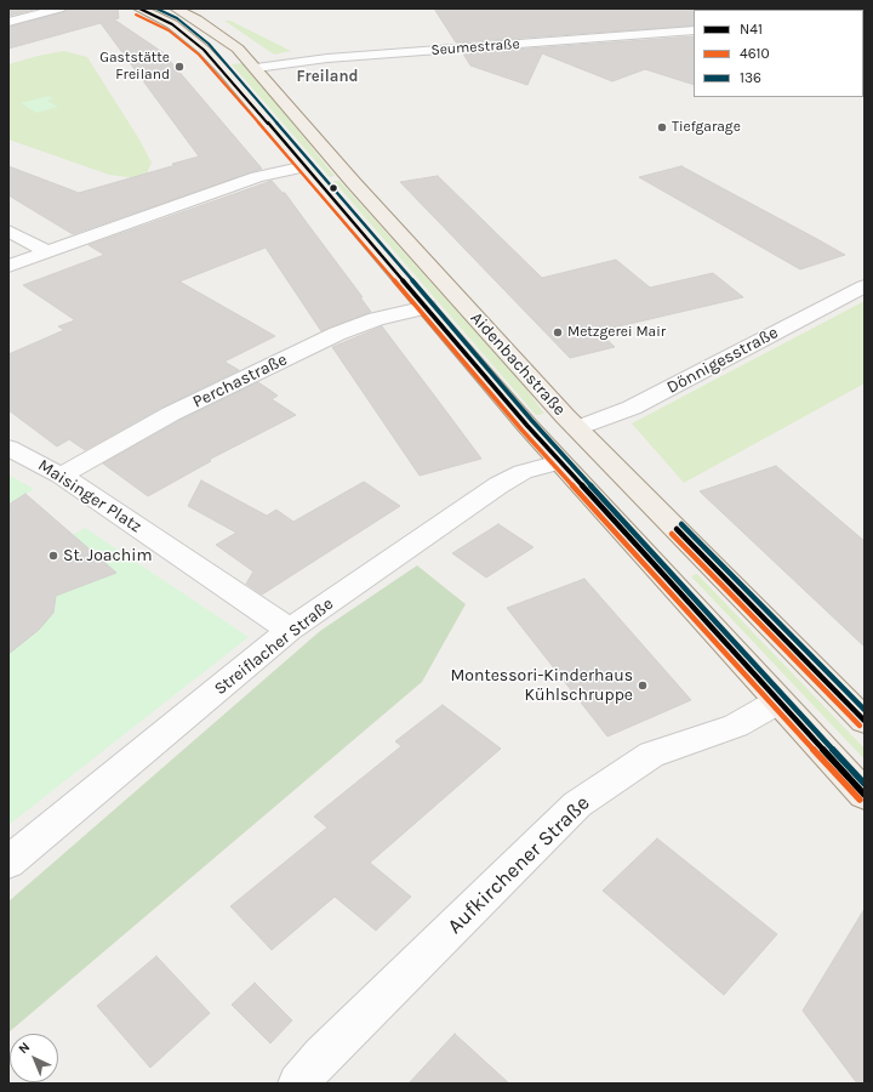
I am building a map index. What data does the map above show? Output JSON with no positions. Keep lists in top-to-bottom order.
{
  "streets": {
    "main road": ["Aidenbachstraße"],
    "street": [
      "Seumestraße",
      "Dönnigesstraße",
      "Perchastraße",
      "Maisinger Platz",
      "Streiflacher Straße",
      "Aufkirchener Straße"
    ]
  },
  "crossings": [
    ["Seumestraße", "Aidenbachstraße"],
    ["Dönnigesstraße", "Aidenbachstraße"],
    ["Aidenbachstraße", "Perchastraße"],
    ["Aidenbachstraße", "Streiflacher Straße"],
    ["Aidenbachstraße", "Aufkirchener Straße"],
    ["Perchastraße", "Maisinger Platz"],
    ["Maisinger Platz", "Streiflacher Straße"]
  ],
  "districts": ["Freiland"],
  "places": [
    "Gaststätte Freiland",
    "Tiefgarage",
    "Metzgerei Mair",
    "St. Joachim",
    "Montessori-Kinderhaus Kühlschruppe"
  ],
  "lines": ["transit line N41", "transit line 136", "transit line 4610"],
  "legend": ["N41", "4610", "136"],
  "north": "top left"
}
